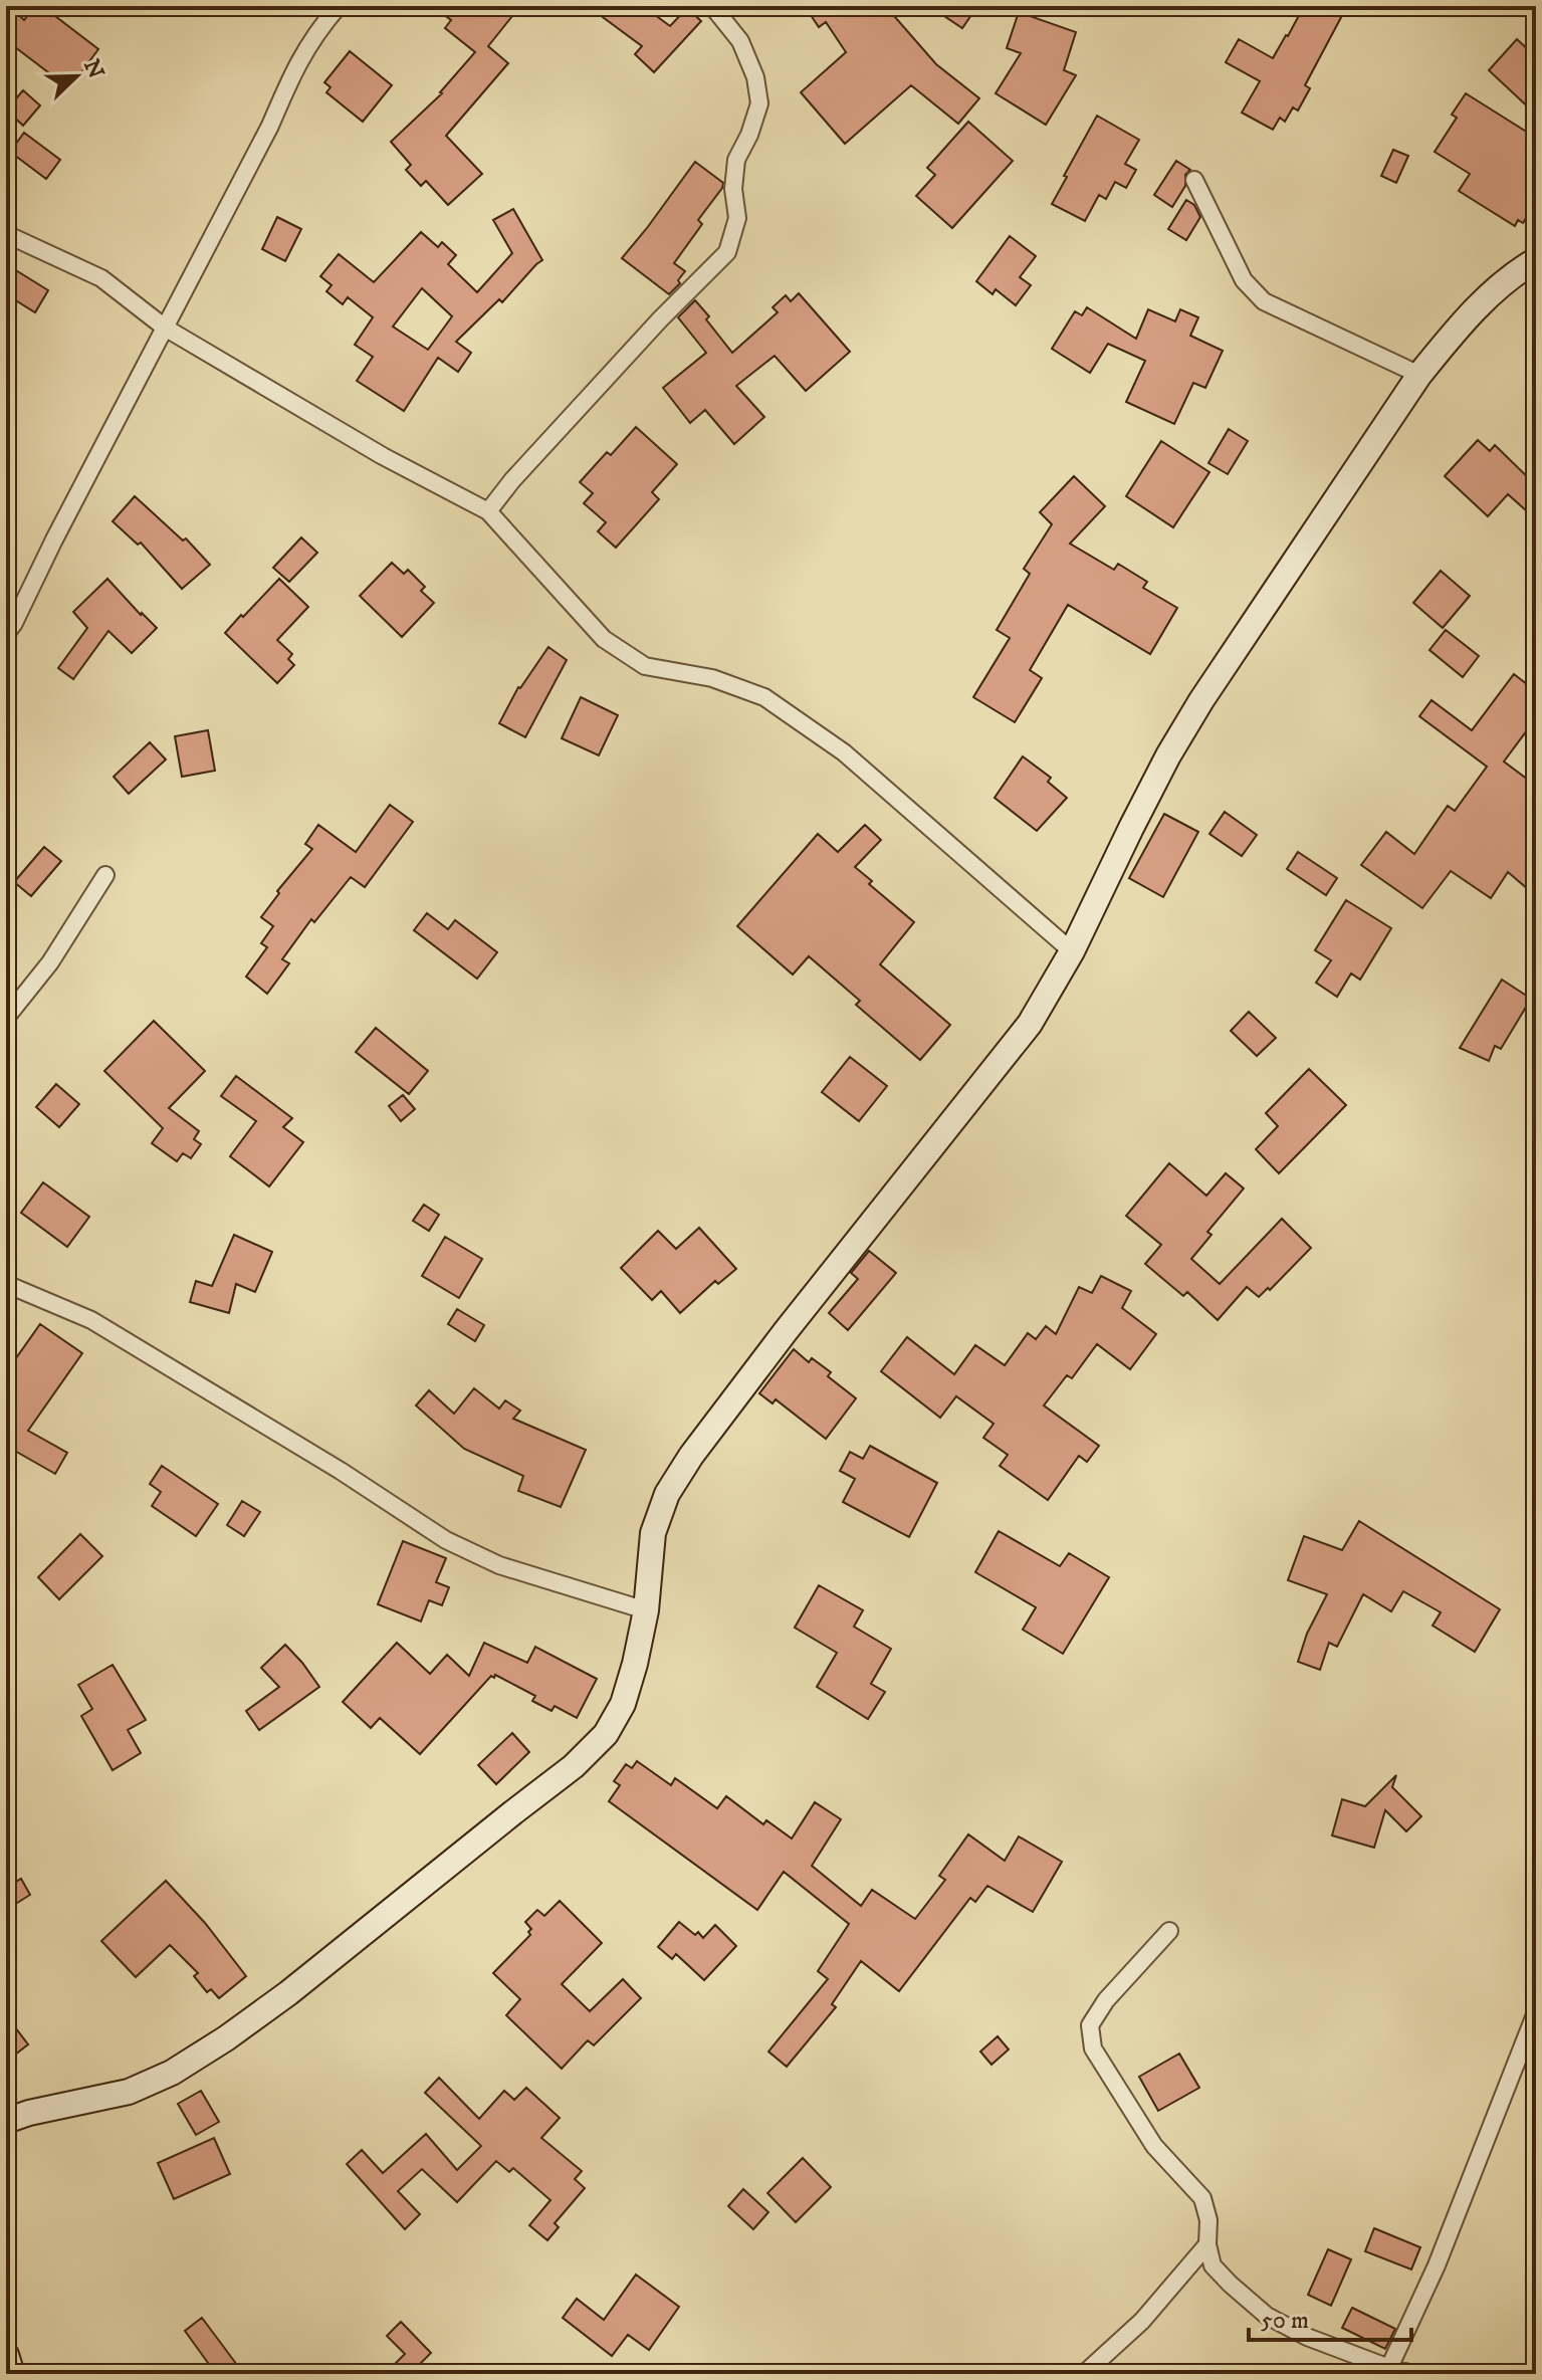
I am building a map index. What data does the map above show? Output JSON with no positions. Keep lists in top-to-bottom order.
{
  "scale_bar": "50 m",
  "north": "top right"
}
